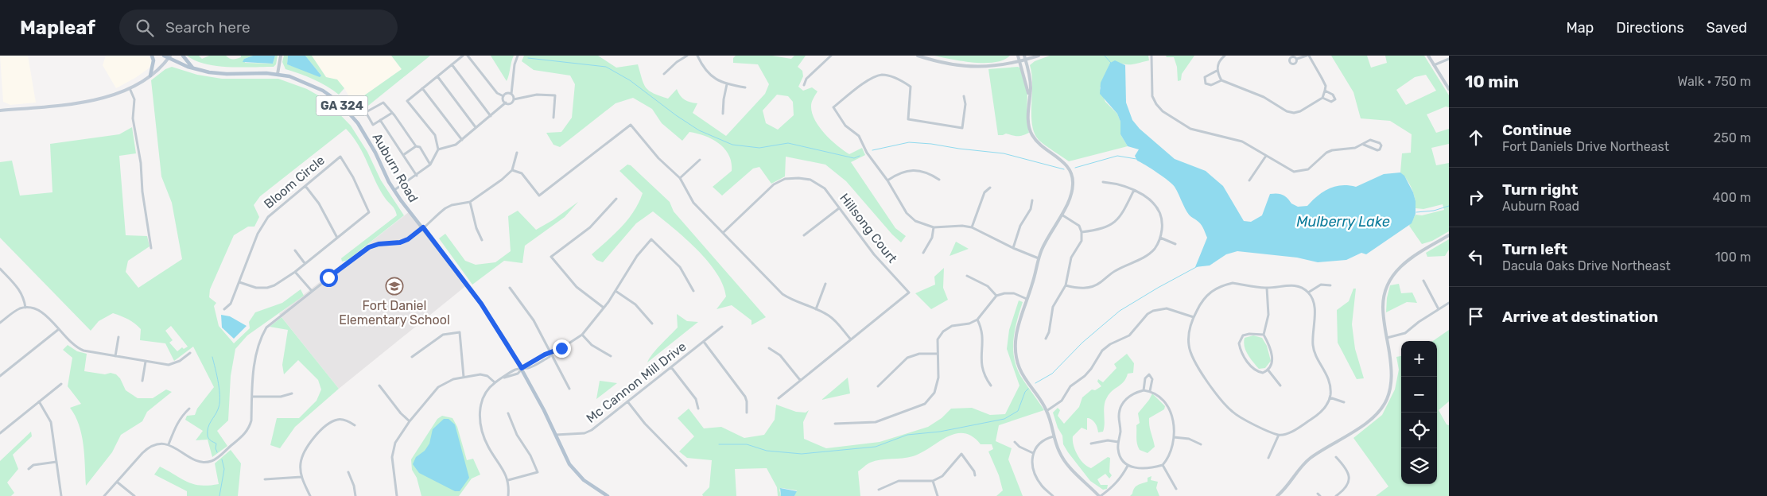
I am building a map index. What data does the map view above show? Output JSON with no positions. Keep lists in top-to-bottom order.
{
  "streets": {
    "main road": ["GA 324", "Auburn Road"],
    "street": ["Bloom Circle", "Hillsong Court", "Mc Cannon Mill Drive"]
  },
  "crossings": [
    ["Auburn Road", "Mc Cannon Mill Drive"]
  ],
  "water": ["Mulberry Lake"],
  "places": {
    "school or university": ["Fort Daniel Elementary School"]
  },
  "page": {
    "header": "Mapleaf",
    "search": "Search here",
    "nav": ["Map", "Directions", "Saved"],
    "heading": ["10 min", "Walk · 750 m"],
    "list": [
      ["Continue", "Fort Daniels Drive Northeast", "250 m"],
      ["Turn right", "Auburn Road", "400 m"],
      ["Turn left", "Dacula Oaks Drive Northeast", "100 m"],
      "Arrive at destination"
    ],
    "map_buttons": ["+", "−"]
  }
}
